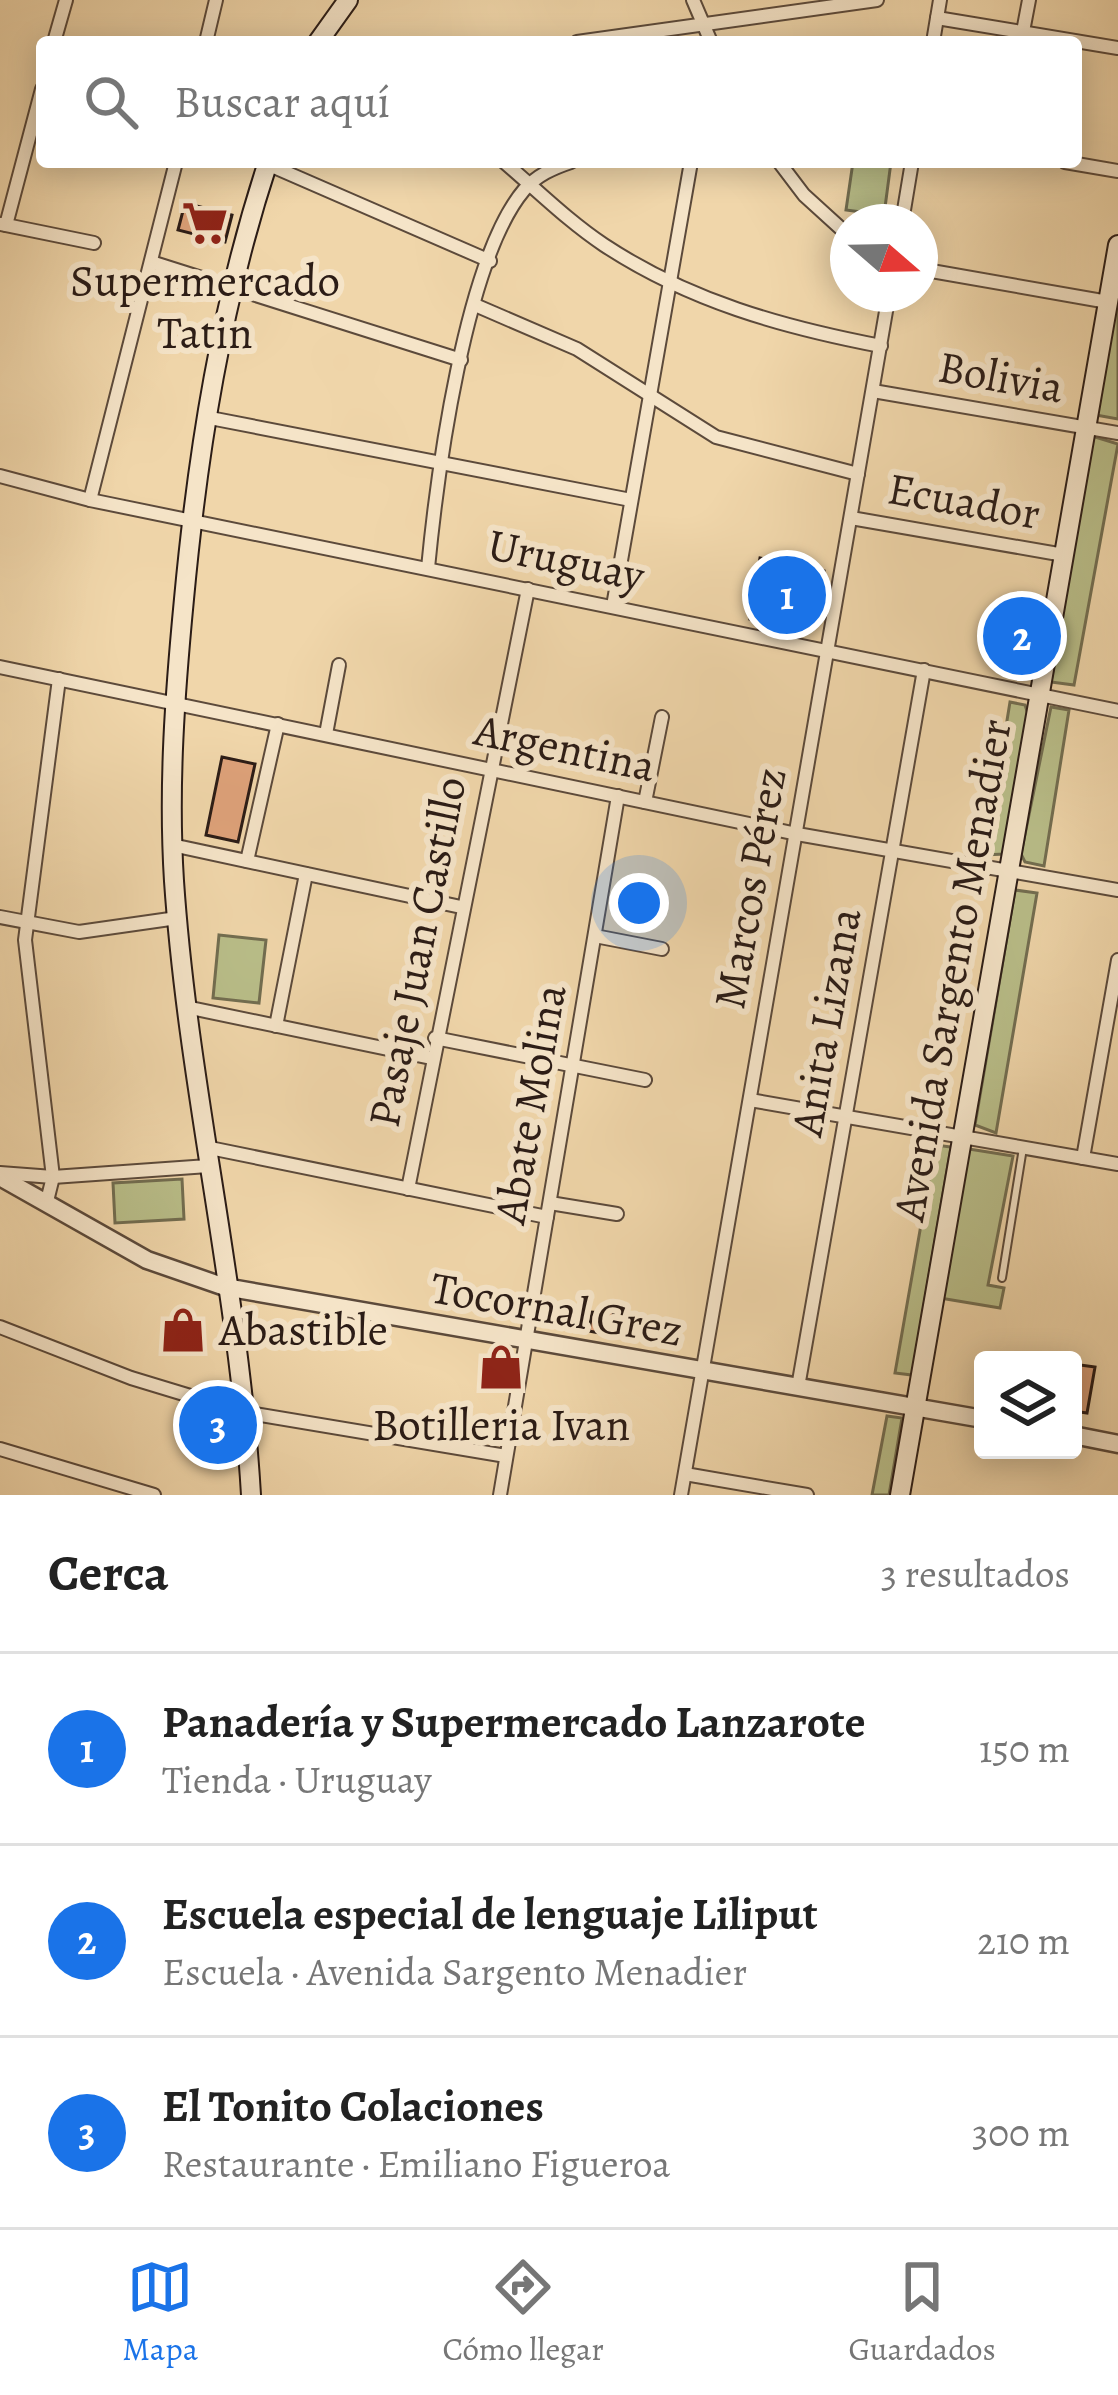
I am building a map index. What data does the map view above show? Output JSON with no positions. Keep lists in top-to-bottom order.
{
  "streets": {
    "main road": ["Avenida Sargento Menadier"],
    "street": [
      "Bolivia",
      "Ecuador",
      "Uruguay",
      "Argentina",
      "Marcos Pérez",
      "Pasaje Juan Castillo",
      "Anita Lizana",
      "Abate Molina",
      "Tocornal Grez"
    ]
  },
  "crossings": [
    ["Bolivia", "Marcos Pérez"],
    ["Bolivia", "Avenida Sargento Menadier"],
    ["Ecuador", "Marcos Pérez"],
    ["Ecuador", "Avenida Sargento Menadier"],
    ["Uruguay", "Marcos Pérez"],
    ["Uruguay", "Pasaje Juan Castillo"],
    ["Uruguay", "Avenida Sargento Menadier"],
    ["Uruguay", "Anita Lizana"],
    ["Argentina", "Marcos Pérez"],
    ["Argentina", "Pasaje Juan Castillo"],
    ["Argentina", "Avenida Sargento Menadier"],
    ["Argentina", "Anita Lizana"],
    ["Argentina", "Abate Molina"],
    ["Marcos Pérez", "Tocornal Grez"],
    ["Avenida Sargento Menadier", "Tocornal Grez"],
    ["Anita Lizana", "Tocornal Grez"],
    ["Abate Molina", "Tocornal Grez"]
  ],
  "places": {
    "supermarket": ["Supermercado Tatin"],
    "shop": ["Abastible", "Botilleria Ivan"]
  },
  "north": "right",
  "page": {
    "search": "Buscar aquí",
    "pins": ["1", "2", "3"],
    "heading": ["Cerca", "3 resultados"],
    "list": [
      {
        "mark": "1",
        "name": "Panadería y Supermercado Lanzarote",
        "note": "Tienda · Uruguay",
        "value": "150 m"
      },
      {
        "mark": "2",
        "name": "Escuela especial de lenguaje Liliput",
        "note": "Escuela · Avenida Sargento Menadier",
        "value": "210 m"
      },
      {
        "mark": "3",
        "name": "El Tonito Colaciones",
        "note": "Restaurante · Emiliano Figueroa",
        "value": "300 m"
      }
    ],
    "nav": ["Mapa", "Cómo llegar", "Guardados"]
  }
}
